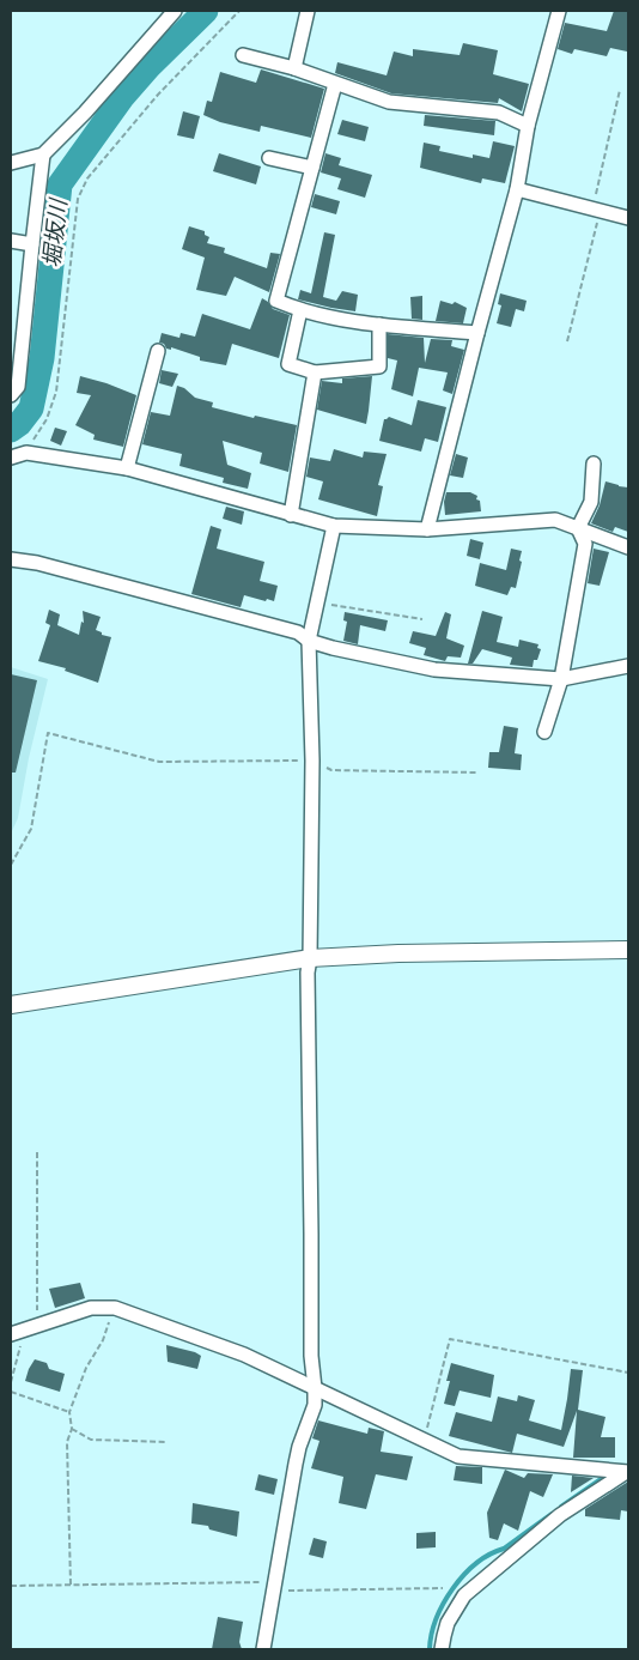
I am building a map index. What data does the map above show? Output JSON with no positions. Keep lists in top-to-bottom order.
{
  "water": ["堀坂川"]
}
